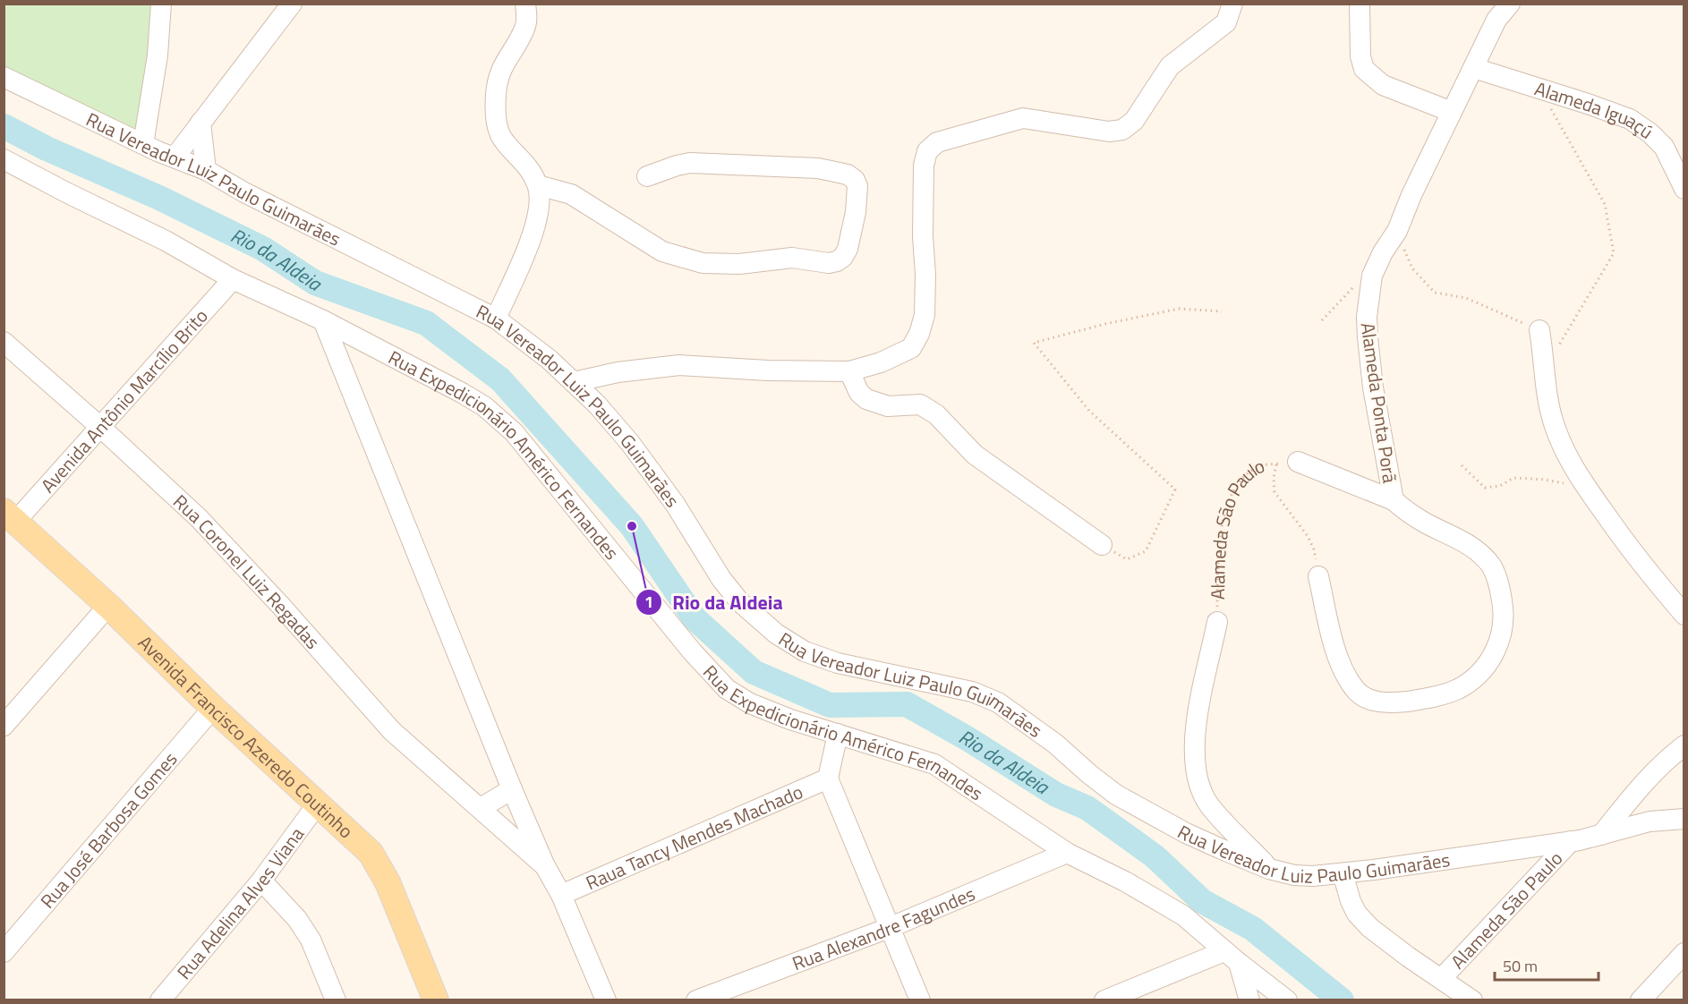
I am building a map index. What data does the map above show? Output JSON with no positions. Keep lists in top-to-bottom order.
{
  "streets": {
    "main road": ["Avenida Francisco Azeredo Coutinho"],
    "street": [
      "Alameda Iguaçú",
      "Rua Vereador Luiz Paulo Guimarães",
      "Avenida Antônio Marcílio Brito",
      "Alameda Ponta Porã",
      "Rua Expedicionário Américo Fernandes",
      "Alameda São Paulo",
      "Rua Coronel Luiz Regadas",
      "Rua José Barbosa Gomes",
      "Raua Tancy Mendes Machado",
      "Rua Adelina Alves Viana",
      "Rua Alexandre Fagundes"
    ]
  },
  "crossings": [
    ["Alameda Iguaçú", "Alameda Ponta Porã"],
    ["Rua Vereador Luiz Paulo Guimarães", "Alameda São Paulo"],
    ["Avenida Antônio Marcílio Brito", "Rua Expedicionário Américo Fernandes"],
    ["Avenida Antônio Marcílio Brito", "Rua Coronel Luiz Regadas"],
    ["Avenida Antônio Marcílio Brito", "Avenida Francisco Azeredo Coutinho"],
    ["Alameda Ponta Porã", "Alameda São Paulo"],
    ["Rua Expedicionário Américo Fernandes", "Rua Coronel Luiz Regadas"],
    ["Rua Expedicionário Américo Fernandes", "Rua Alexandre Fagundes"],
    ["Rua Coronel Luiz Regadas", "Raua Tancy Mendes Machado"],
    ["Avenida Francisco Azeredo Coutinho", "Rua José Barbosa Gomes"],
    ["Avenida Francisco Azeredo Coutinho", "Rua Adelina Alves Viana"]
  ],
  "water": ["Rio da Aldeia"],
  "places": ["Rio da Aldeia"],
  "scale_bar": "50 m"
}
